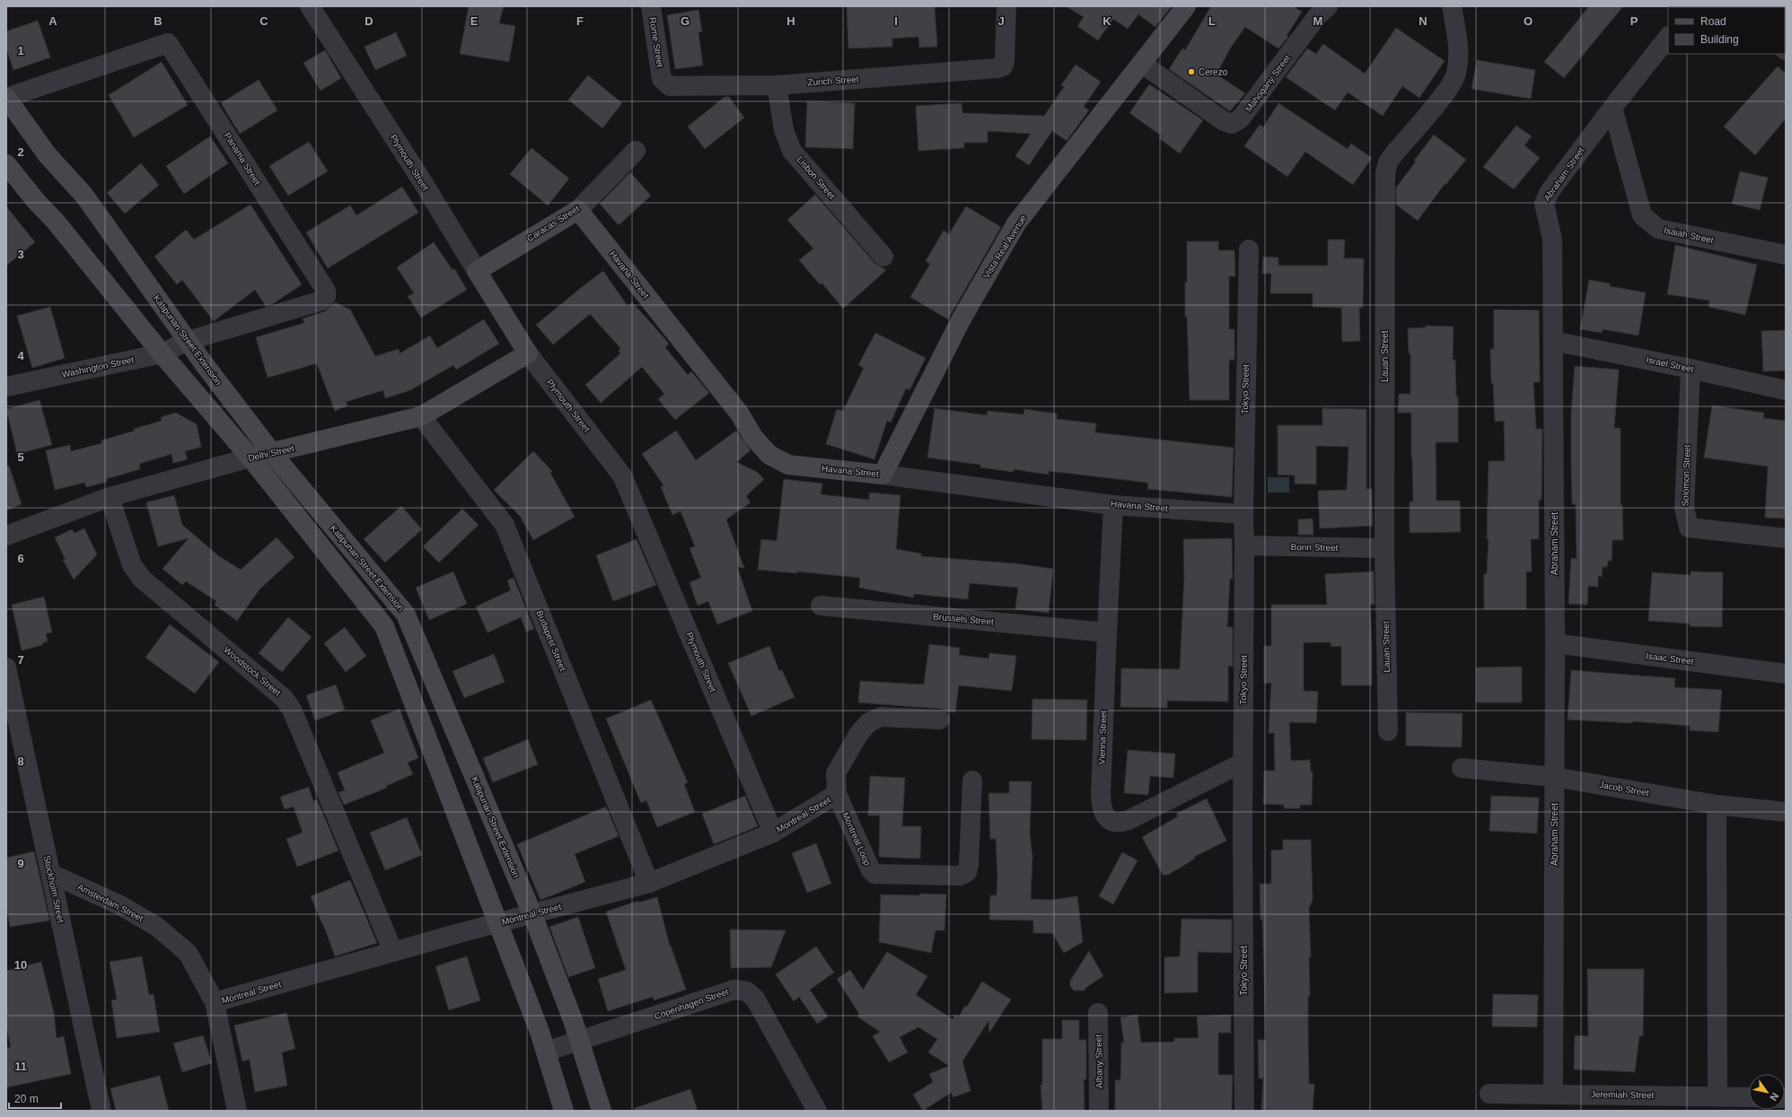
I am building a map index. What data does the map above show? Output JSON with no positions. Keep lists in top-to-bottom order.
{
  "streets": {
    "street": [
      "Rome Street",
      "Zurich Street",
      "Mahogany Street",
      "Panama Street",
      "Plymouth Street",
      "Abraham Street",
      "Lisbon Street",
      "Caracas Street",
      "Isaiah Street",
      "Vista Real Avenue",
      "Havana Street",
      "Katipunan Street Extension",
      "Lauan Street",
      "Israel Street",
      "Washington Street",
      "Tokyo Street",
      "Delhi Street",
      "Solomon Street",
      "Bonn Street",
      "Brussels Street",
      "Budapest Street",
      "Isaac Street",
      "Woodstock Street",
      "Vienna Street",
      "Jacob Street",
      "Montreal Street",
      "Montreal Loop",
      "Stockholm Street",
      "Amsterdam Street",
      "Copenhagen Street",
      "Albany Street",
      "Jeremiah Street"
    ]
  },
  "crossings": [
    ["Rome Street", "Zurich Street"],
    ["Zurich Street", "Lisbon Street"],
    ["Mahogany Street", "Vista Real Avenue"],
    ["Panama Street", "Katipunan Street Extension"],
    ["Panama Street", "Washington Street"],
    ["Plymouth Street", "Caracas Street"],
    ["Plymouth Street", "Delhi Street"],
    ["Plymouth Street", "Montreal Street"],
    ["Abraham Street", "Isaiah Street"],
    ["Abraham Street", "Israel Street"],
    ["Abraham Street", "Isaac Street"],
    ["Abraham Street", "Jacob Street"],
    ["Abraham Street", "Jeremiah Street"],
    ["Caracas Street", "Havana Street"],
    ["Vista Real Avenue", "Havana Street"],
    ["Havana Street", "Tokyo Street"],
    ["Havana Street", "Vienna Street"],
    ["Katipunan Street Extension", "Washington Street"],
    ["Katipunan Street Extension", "Delhi Street"],
    ["Katipunan Street Extension", "Montreal Street"],
    ["Katipunan Street Extension", "Copenhagen Street"],
    ["Lauan Street", "Bonn Street"],
    ["Israel Street", "Solomon Street"],
    ["Tokyo Street", "Bonn Street"],
    ["Tokyo Street", "Vienna Street"],
    ["Delhi Street", "Budapest Street"],
    ["Delhi Street", "Woodstock Street"],
    ["Brussels Street", "Vienna Street"],
    ["Budapest Street", "Montreal Street"],
    ["Woodstock Street", "Montreal Street"],
    ["Montreal Street", "Montreal Loop"],
    ["Montreal Street", "Amsterdam Street"],
    ["Stockholm Street", "Amsterdam Street"]
  ],
  "places": ["Cerezo"],
  "legend": ["Road", "Building"],
  "scale_bar": "20 m",
  "north": "bottom right",
  "grid": {
    "columns": [
      "A",
      "B",
      "C",
      "D",
      "E",
      "F",
      "G",
      "H",
      "I",
      "J",
      "K",
      "L",
      "M",
      "N",
      "O",
      "P"
    ],
    "rows": [
      "1",
      "2",
      "3",
      "4",
      "5",
      "6",
      "7",
      "8",
      "9",
      "10",
      "11"
    ]
  }
}
